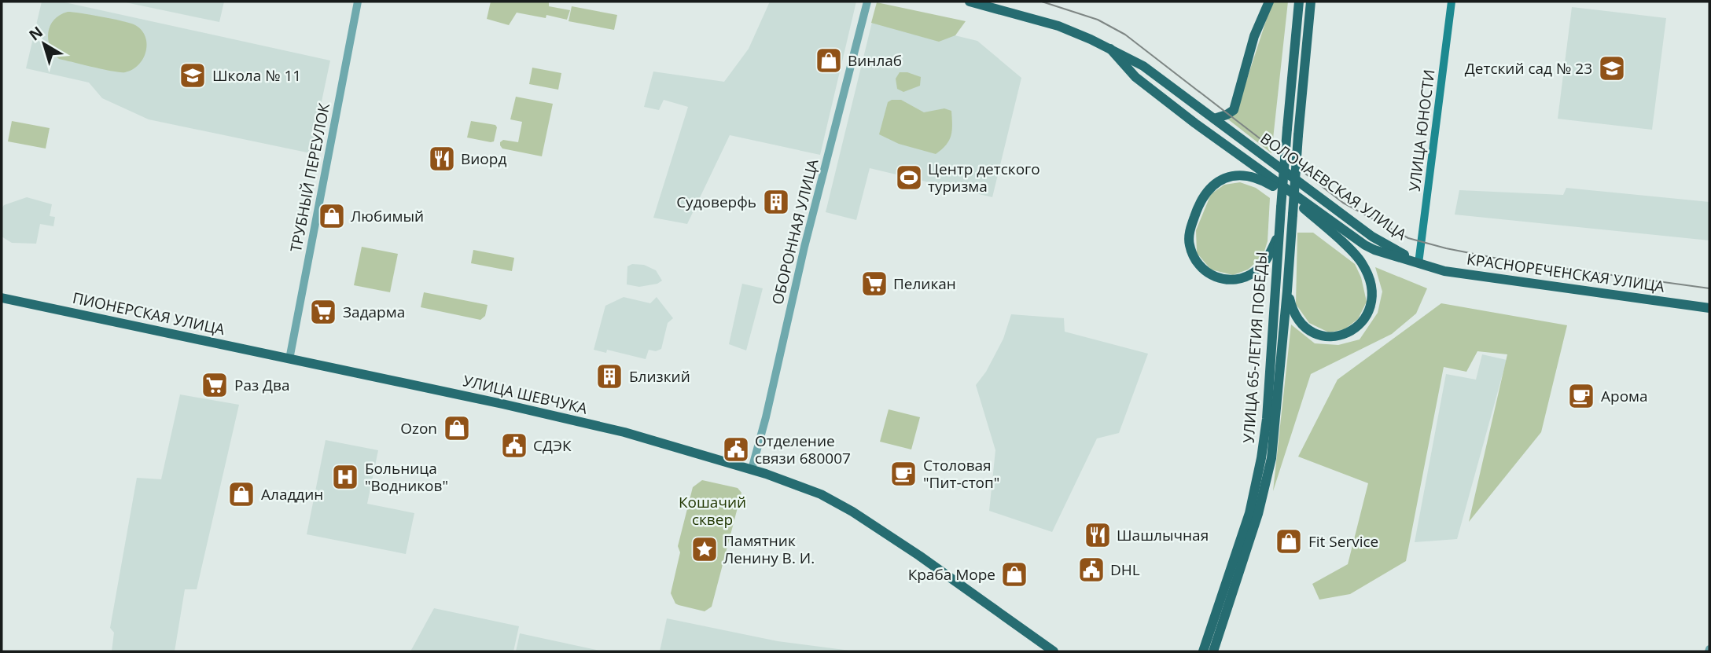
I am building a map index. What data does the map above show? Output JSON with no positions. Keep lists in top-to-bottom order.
{
  "streets": {
    "main road": [
      "УЛИЦА ЮНОСТИ",
      "ВОЛОЧАЕВСКАЯ УЛИЦА",
      "КРАСНОРЕЧЕНСКАЯ УЛИЦА",
      "ПИОНЕРСКАЯ УЛИЦА",
      "УЛИЦА 65-ЛЕТИЯ ПОБЕДЫ",
      "УЛИЦА ШЕВЧУКА"
    ],
    "street": ["ТРУБНЫЙ ПЕРЕУЛОК", "ОБОРОННАЯ УЛИЦА"]
  },
  "crossings": [
    ["УЛИЦА ЮНОСТИ", "ВОЛОЧАЕВСКАЯ УЛИЦА"],
    ["УЛИЦА ЮНОСТИ", "КРАСНОРЕЧЕНСКАЯ УЛИЦА"],
    ["ТРУБНЫЙ ПЕРЕУЛОК", "ПИОНЕРСКАЯ УЛИЦА"],
    ["ТРУБНЫЙ ПЕРЕУЛОК", "УЛИЦА ШЕВЧУКА"],
    ["ВОЛОЧАЕВСКАЯ УЛИЦА", "КРАСНОРЕЧЕНСКАЯ УЛИЦА"],
    ["ОБОРОННАЯ УЛИЦА", "УЛИЦА ШЕВЧУКА"],
    ["ПИОНЕРСКАЯ УЛИЦА", "УЛИЦА ШЕВЧУКА"]
  ],
  "parks": ["Кошачий сквер"],
  "places": {
    "shop": [
      "Винлаб",
      "Любимый",
      "Ozon",
      "Аладдин",
      "Fit Service",
      "Краба Море"
    ],
    "school or university": ["Детский сад № 23", "Школа № 11"],
    "restaurant": ["Виорд", "Шашлычная"],
    "sports": ["Центр детского туризма"],
    "building": ["Судоверфь", "Близкий"],
    "supermarket": ["Пеликан", "Задарма", "Раз Два"],
    "cafe": ["Арома", "Столовая \"Пит-стоп\""],
    "public building": ["СДЭК", "Отделение связи 680007", "DHL"],
    "hospital": ["Больница \"Водников\""],
    "place": ["Памятник Ленину В. И."]
  },
  "north": "top left"
}
